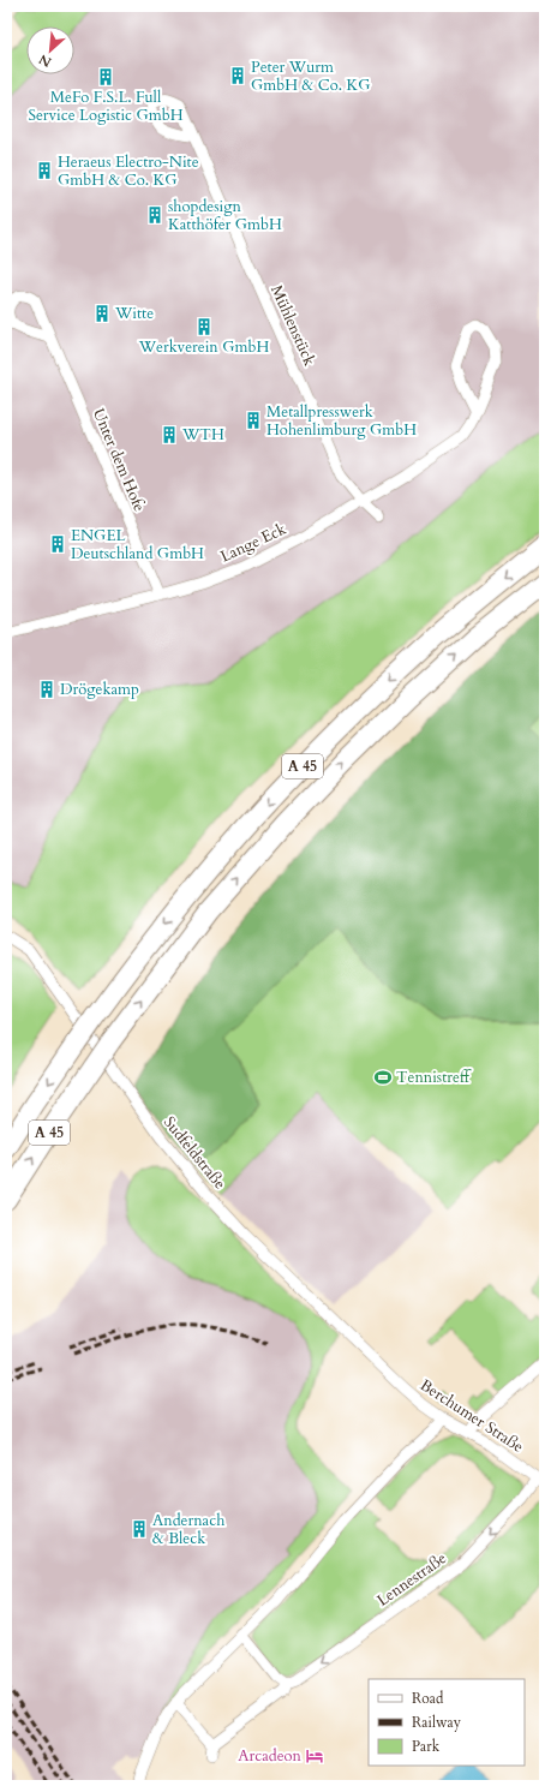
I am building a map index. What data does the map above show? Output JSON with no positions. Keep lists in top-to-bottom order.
{
  "streets": {
    "highway": ["A 45"],
    "street": [
      "Mühlenstück",
      "Unter dem Hofe",
      "Lange Eck",
      "Sudfeldstraße",
      "Berchumer Straße",
      "Lennestraße"
    ]
  },
  "crossings": [
    ["Mühlenstück", "Lange Eck"],
    ["Unter dem Hofe", "Lange Eck"],
    ["Sudfeldstraße", "Berchumer Straße"],
    ["Berchumer Straße", "Lennestraße"]
  ],
  "places": {
    "building": [
      "Peter Wurm GmbH & Co. KG",
      "MeFo F.S.L. Full Service Logistic GmbH",
      "Heraeus Electro-Nite GmbH & Co. KG",
      "shopdesign Katthöfer GmbH",
      "Witte",
      "Werkverein GmbH",
      "Metallpresswerk Hohenlimburg GmbH",
      "WTH",
      "ENGEL Deutschland GmbH",
      "Drögekamp",
      "Andernach & Bleck"
    ],
    "sports": ["Tennistreff"],
    "hotel": ["Arcadeon"]
  },
  "legend": ["Road", "Railway", "Park"],
  "north": "bottom left"
}
